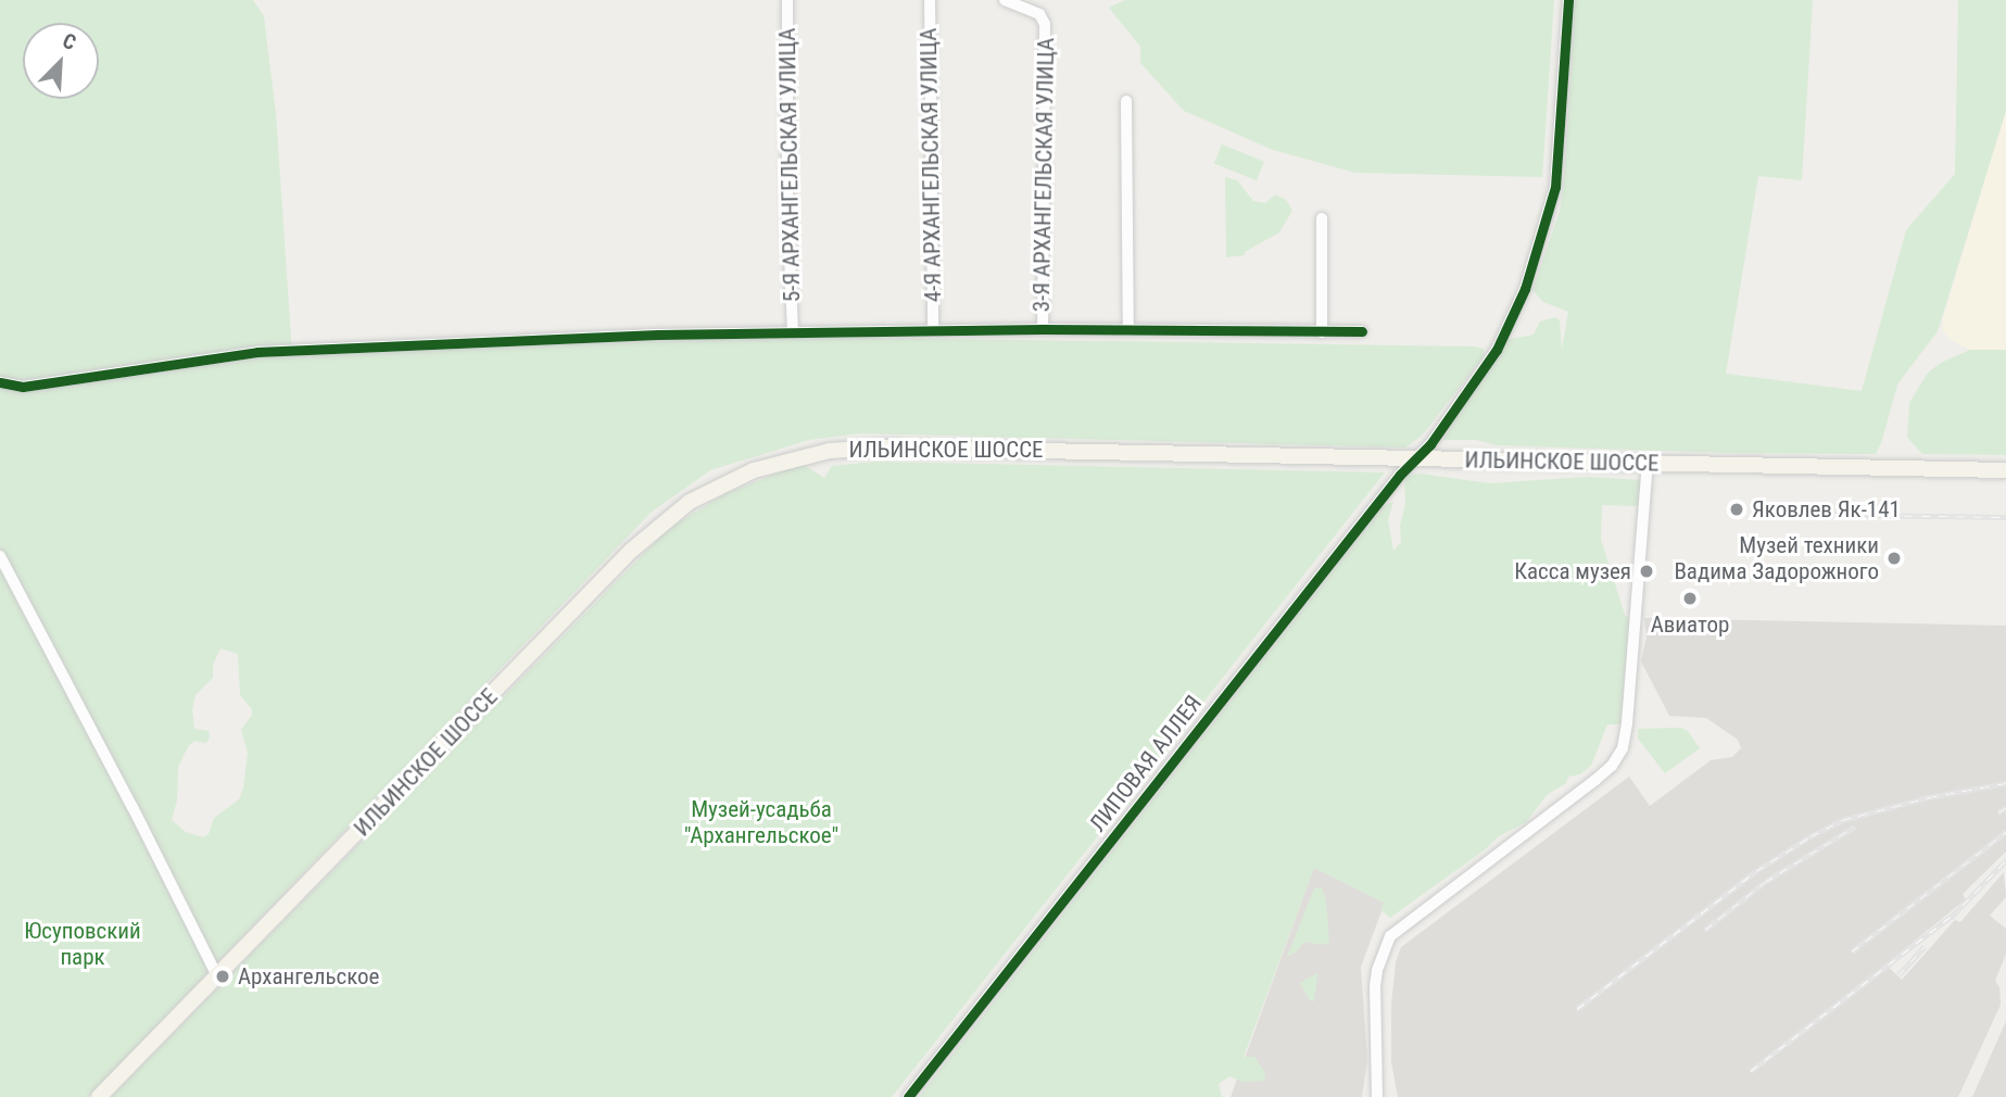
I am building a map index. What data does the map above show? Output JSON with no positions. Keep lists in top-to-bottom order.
{
  "streets": {
    "main road": ["ИЛЬИНСКОЕ ШОССЕ"],
    "street": [
      "5-Я АРХАНГЕЛЬСКАЯ УЛИЦА",
      "4-Я АРХАНГЕЛЬСКАЯ УЛИЦА",
      "3-Я АРХАНГЕЛЬСКАЯ УЛИЦА",
      "ЛИПОВАЯ АЛЛЕЯ"
    ]
  },
  "crossings": [
    ["ИЛЬИНСКОЕ ШОССЕ", "ЛИПОВАЯ АЛЛЕЯ"]
  ],
  "parks": ["Музей-усадьба \"Архангельское\"", "Юсуповский парк"],
  "places": [
    "Яковлев Як-141",
    "Музей техники Вадима Задорожного",
    "Касса музея",
    "Авиатор",
    "Архангельское"
  ],
  "north": "top right"
}
